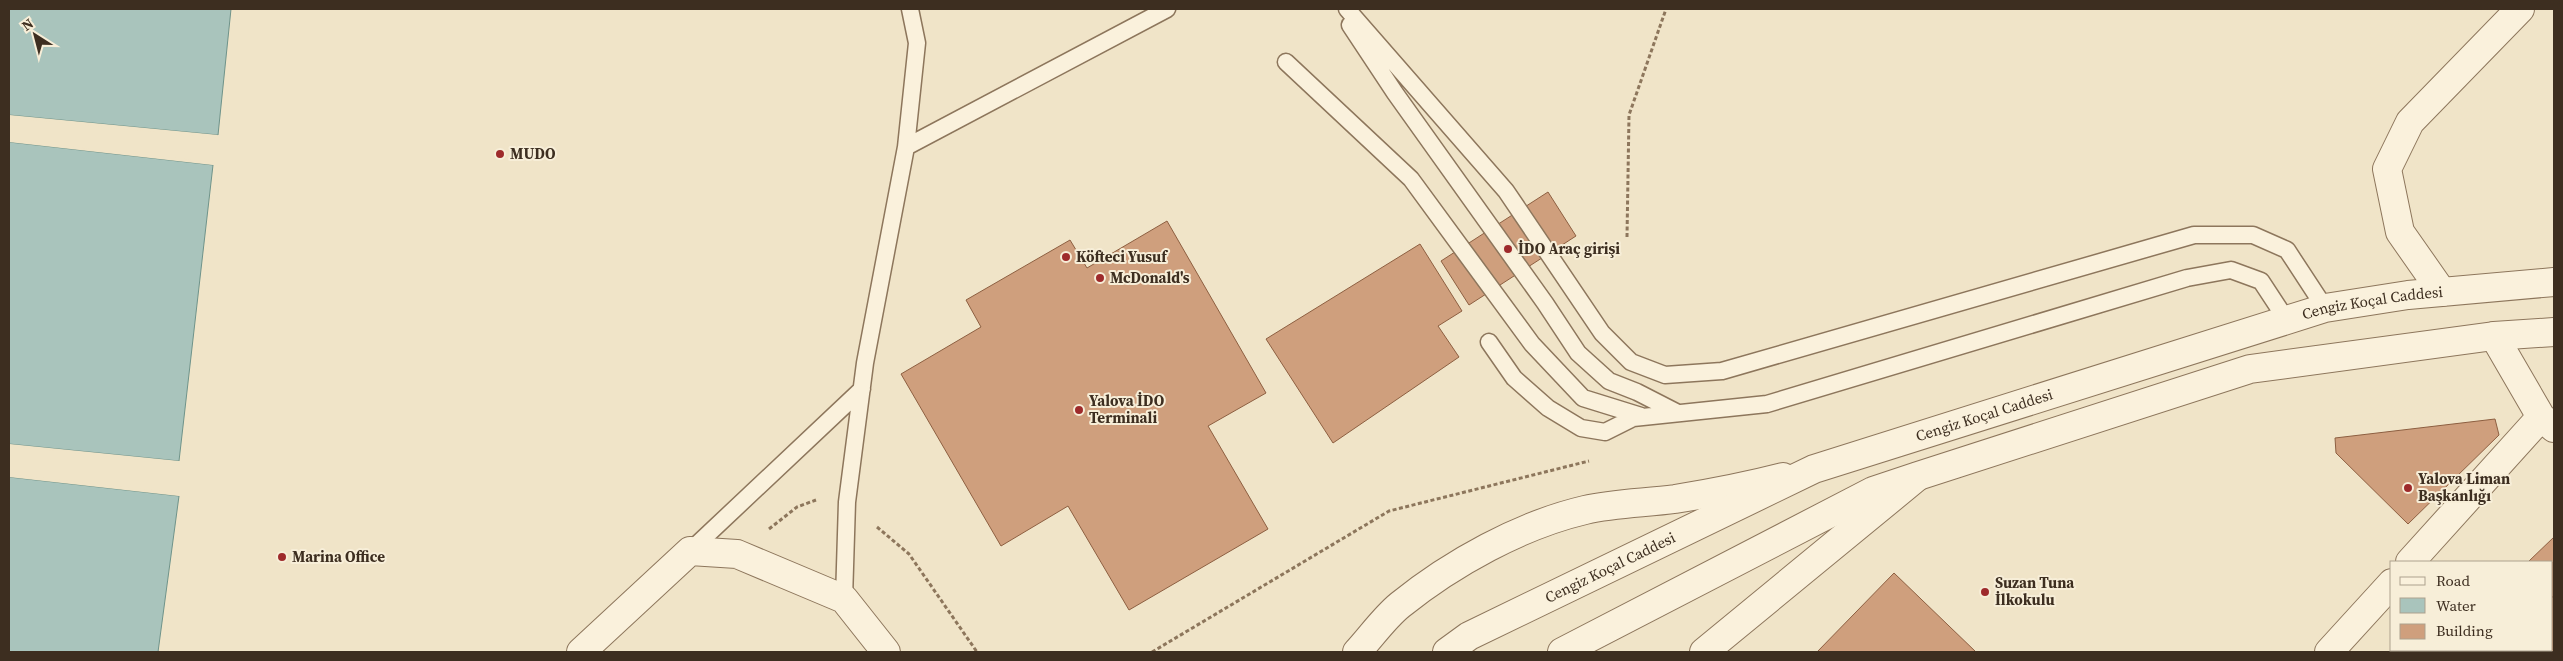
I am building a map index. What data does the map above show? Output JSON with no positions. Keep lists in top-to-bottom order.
{
  "streets": {
    "street": ["Cengiz Koçal Caddesi"]
  },
  "places": [
    "MUDO",
    "İDO Araç girişi",
    "Köfteci Yusuf",
    "McDonald's",
    "Yalova İDO Terminali",
    "Yalova Liman Başkanlığı",
    "Marina Office",
    "Suzan Tuna İlkokulu"
  ],
  "legend": ["Road", "Water", "Building"],
  "north": "top left"
}
